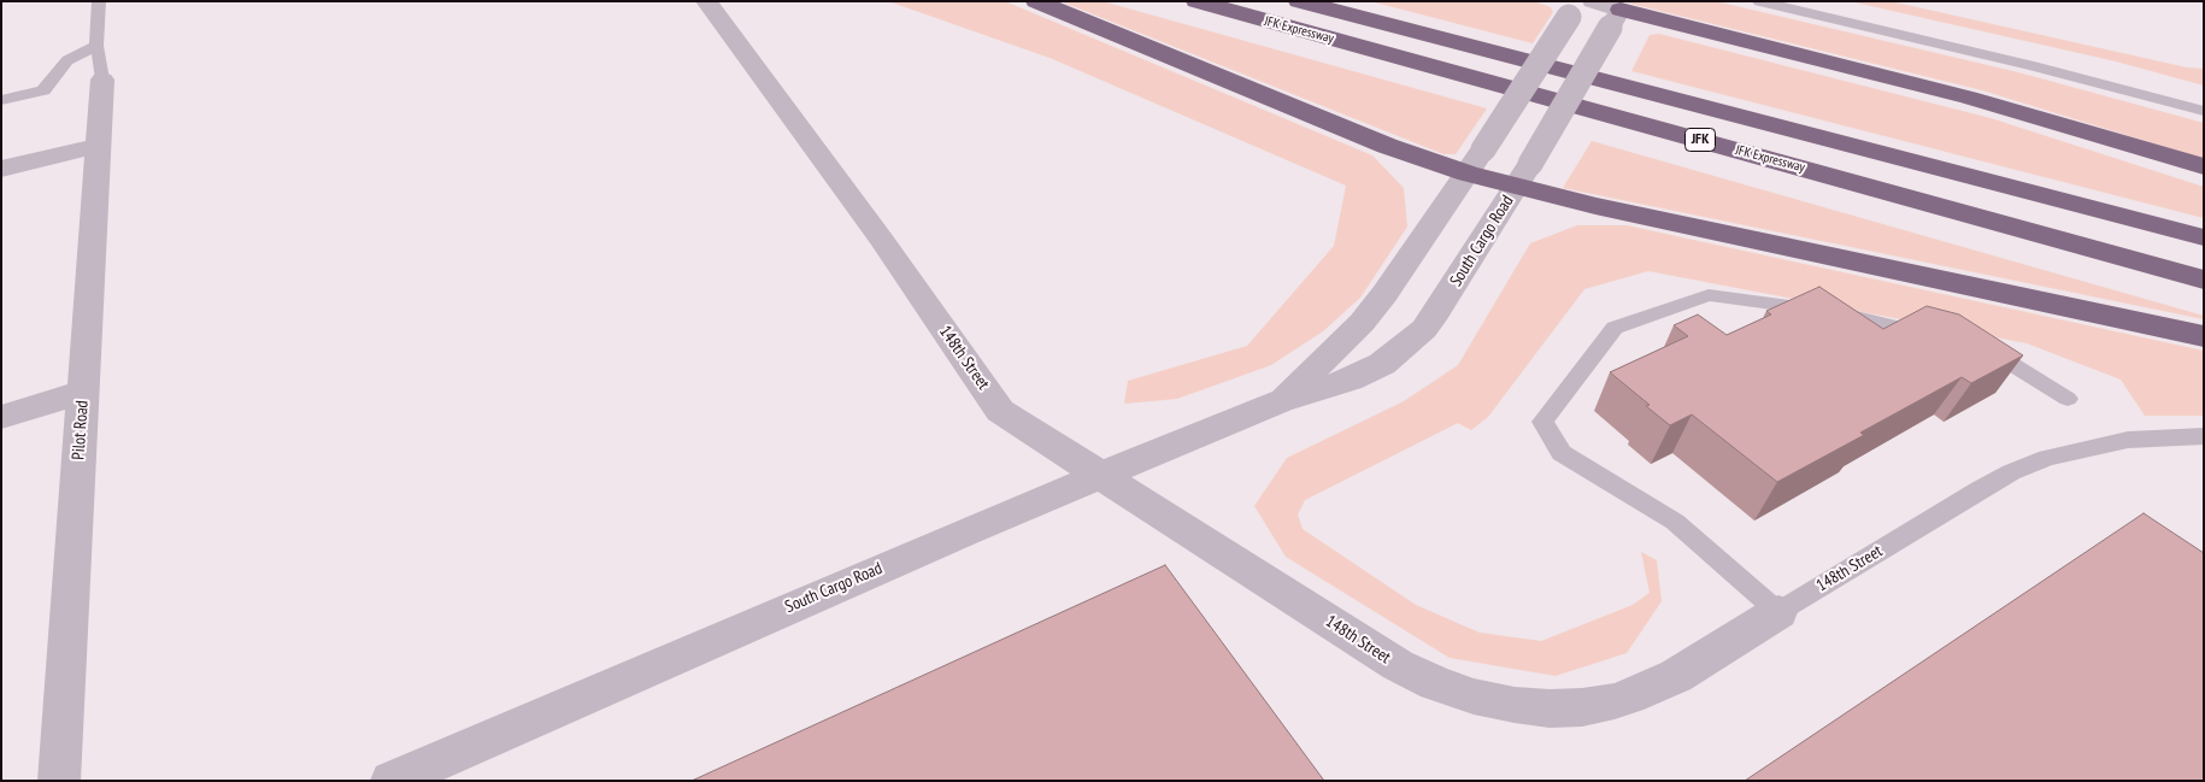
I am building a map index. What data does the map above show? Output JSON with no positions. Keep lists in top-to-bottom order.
{
  "streets": {
    "highway": ["JFK Expressway", "JFK"],
    "street": ["South Cargo Road", "148th Street", "Pilot Road"]
  },
  "crossings": [
    ["South Cargo Road", "148th Street"]
  ]
}
